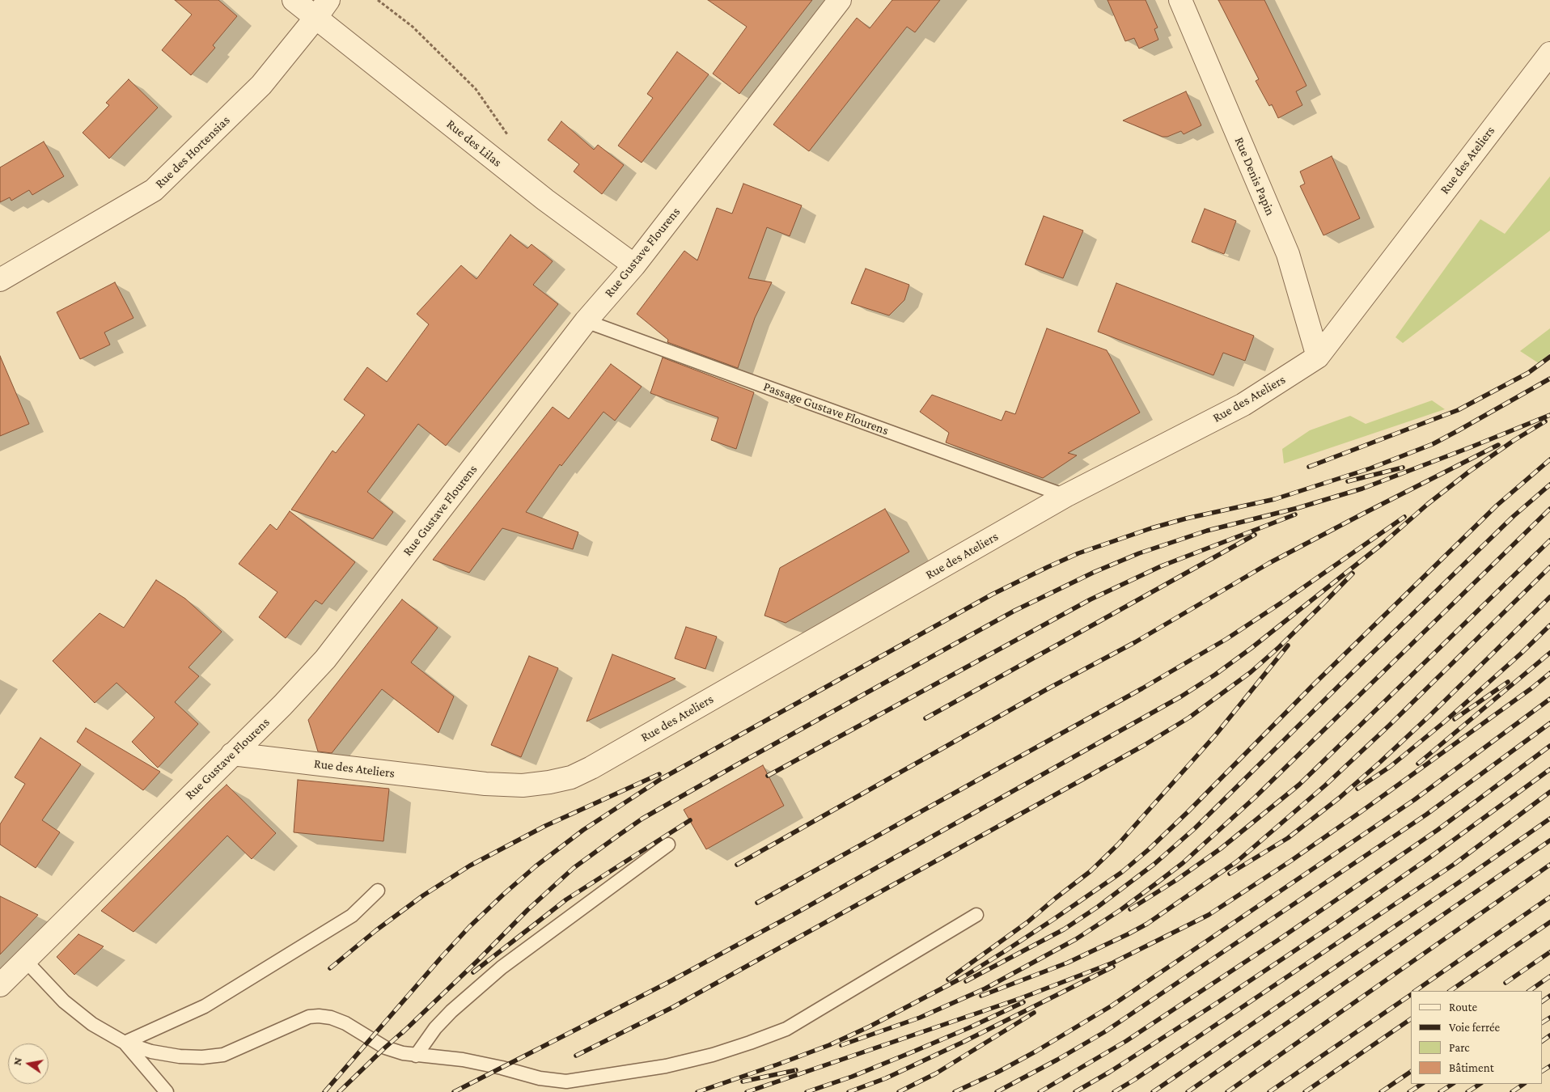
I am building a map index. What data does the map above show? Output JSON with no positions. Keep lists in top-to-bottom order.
{
  "streets": {
    "street": [
      "Rue des Lilas",
      "Rue des Hortensias",
      "Rue des Ateliers",
      "Rue Denis Papin",
      "Rue Gustave Flourens"
    ],
    "lane": ["Passage Gustave Flourens"]
  },
  "crossings": [
    ["Rue des Lilas", "Rue des Hortensias"],
    ["Rue des Lilas", "Rue Gustave Flourens"],
    ["Rue des Ateliers", "Rue Denis Papin"],
    ["Rue des Ateliers", "Rue Gustave Flourens"],
    ["Rue des Ateliers", "Passage Gustave Flourens"],
    ["Rue Gustave Flourens", "Passage Gustave Flourens"]
  ],
  "legend": [
    "Route",
    "Voie ferrée",
    "Parc",
    "Bâtiment"
  ],
  "north": "left"
}
